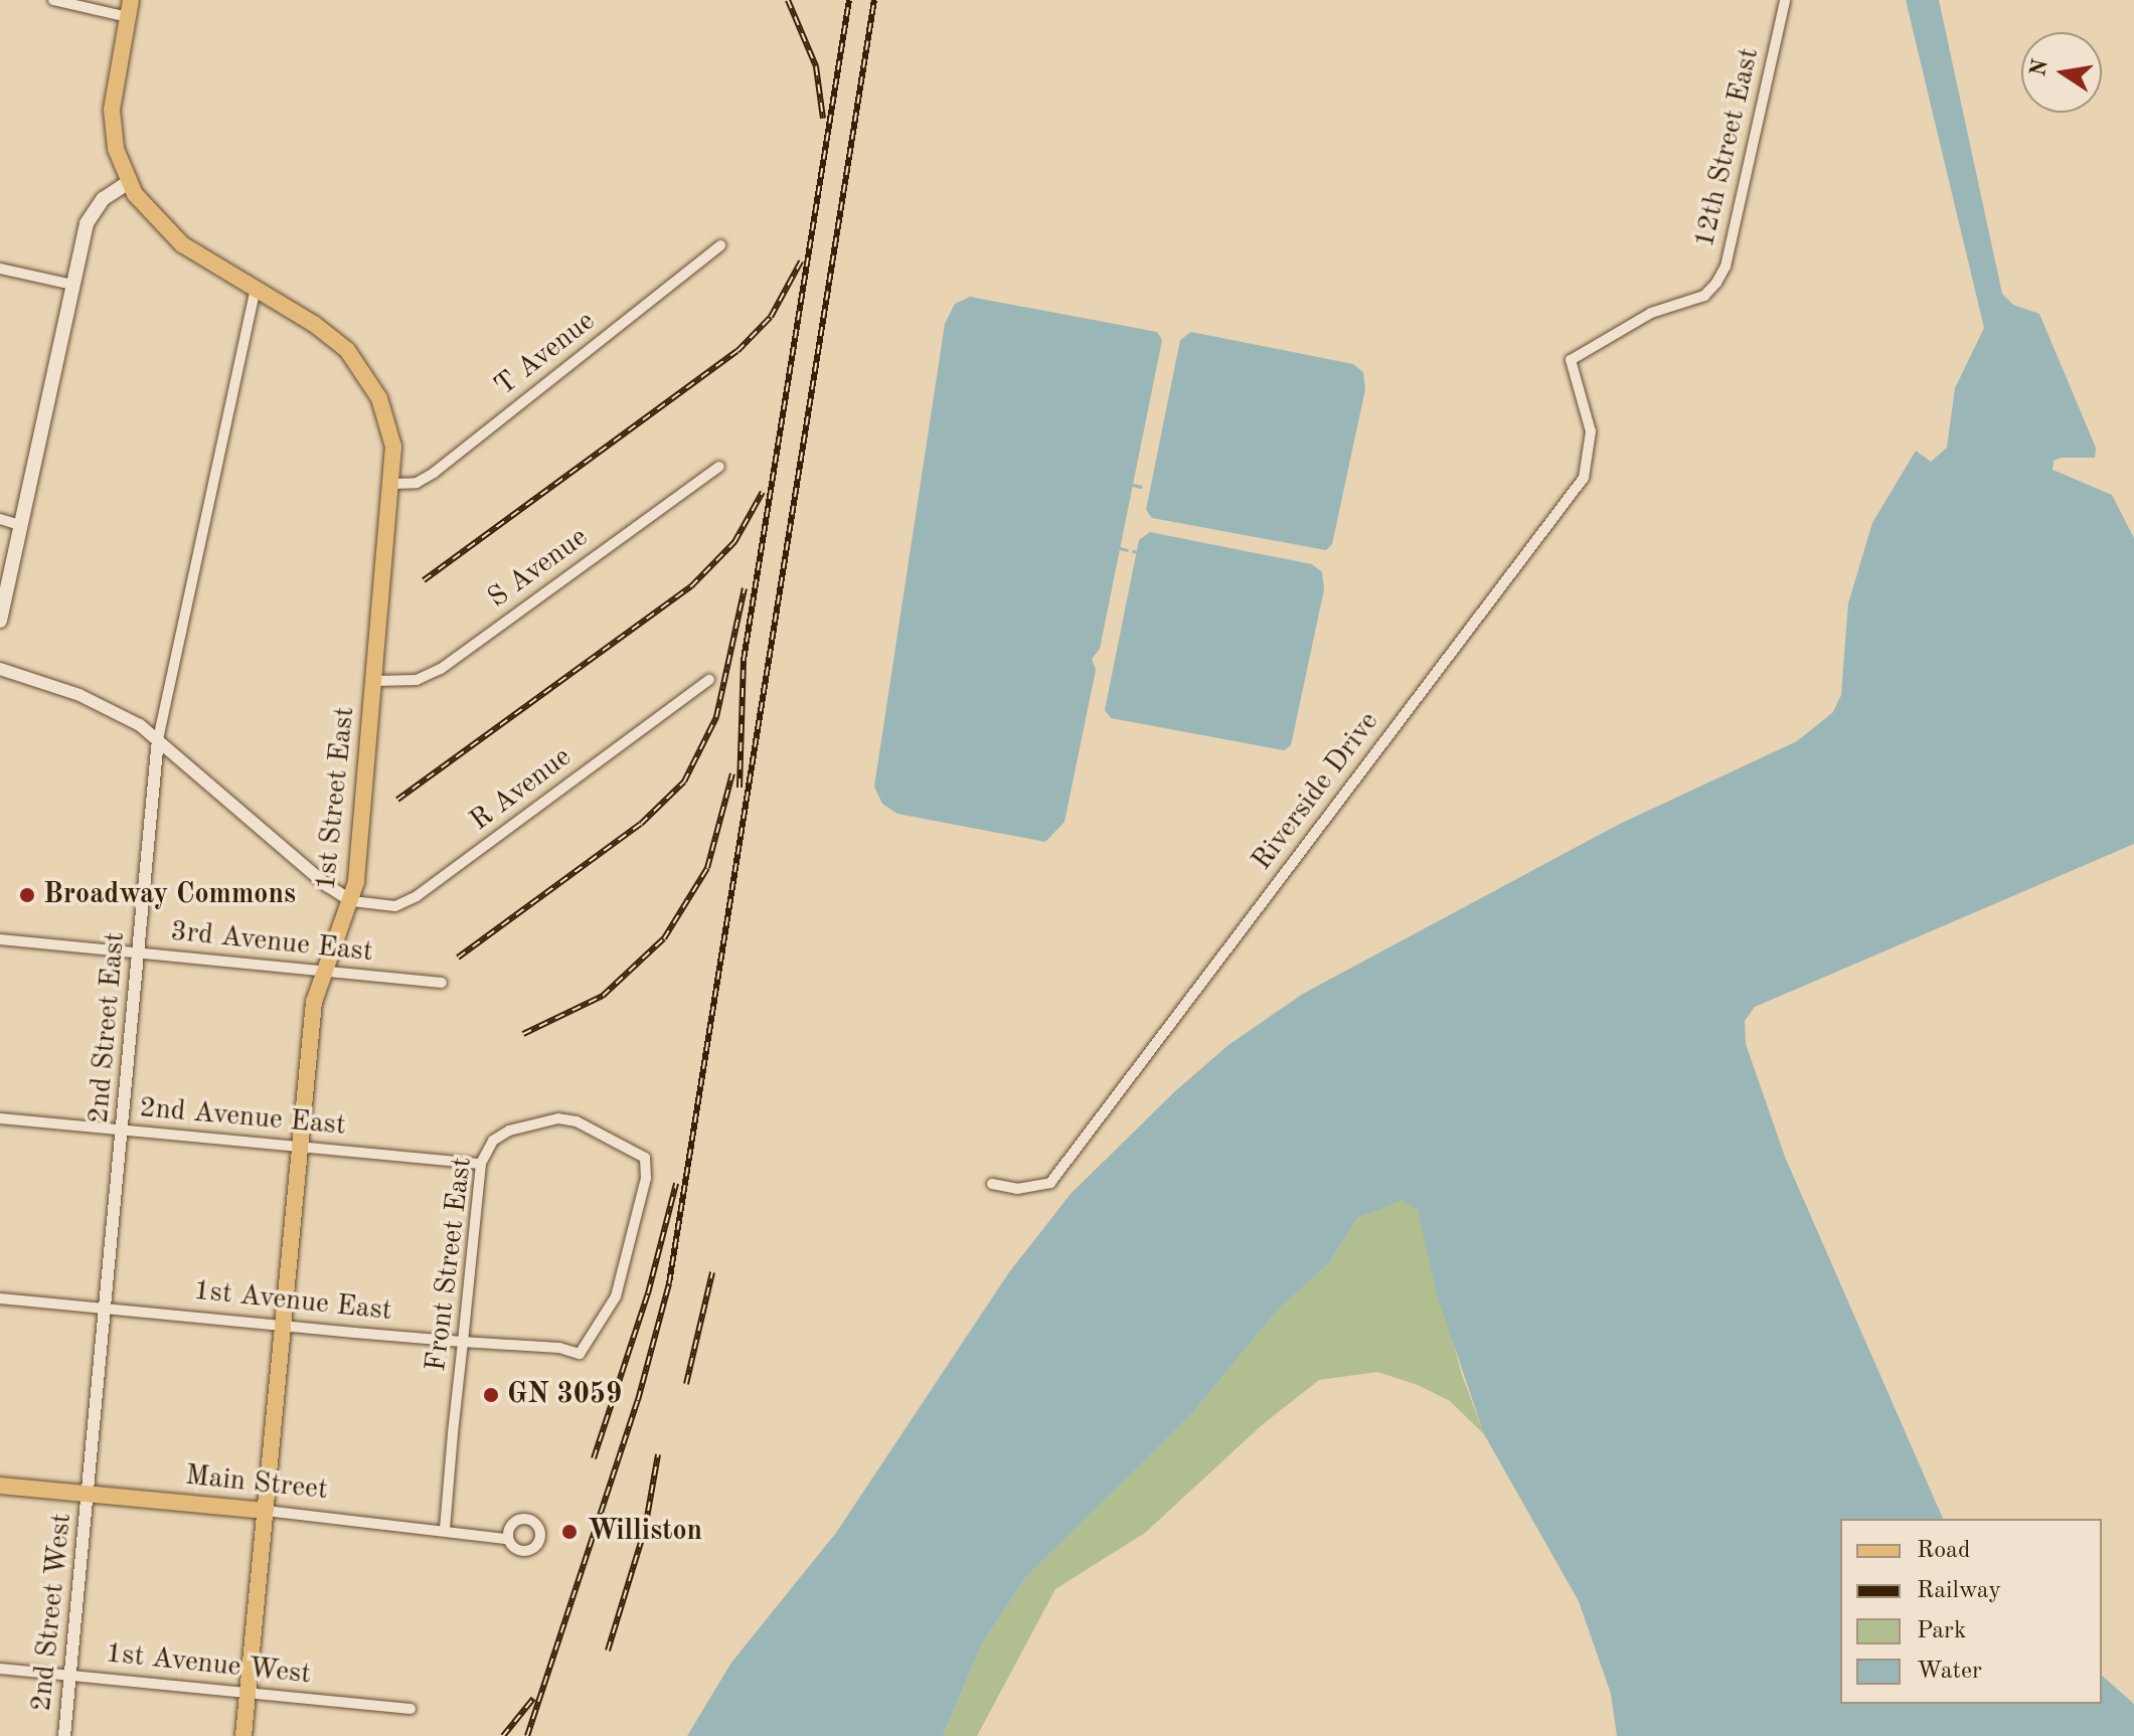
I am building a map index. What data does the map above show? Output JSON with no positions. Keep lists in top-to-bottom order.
{
  "streets": {
    "main road": ["1st Street East", "Main Street"],
    "street": [
      "12th Street East",
      "T Avenue",
      "S Avenue",
      "R Avenue",
      "Riverside Drive",
      "3rd Avenue East",
      "2nd Street East",
      "2nd Avenue East",
      "Front Street East",
      "1st Avenue East",
      "2nd Street West",
      "1st Avenue West"
    ]
  },
  "crossings": [
    ["12th Street East", "Riverside Drive"],
    ["T Avenue", "1st Street East"],
    ["S Avenue", "1st Street East"],
    ["R Avenue", "1st Street East"],
    ["1st Street East", "3rd Avenue East"],
    ["1st Street East", "2nd Street East"],
    ["1st Street East", "2nd Avenue East"],
    ["1st Street East", "1st Avenue East"],
    ["1st Street East", "Main Street"],
    ["1st Street East", "1st Avenue West"],
    ["3rd Avenue East", "2nd Street East"],
    ["2nd Street East", "2nd Avenue East"],
    ["2nd Street East", "1st Avenue East"],
    ["2nd Street East", "Main Street"],
    ["2nd Street East", "2nd Street West"],
    ["2nd Avenue East", "Front Street East"],
    ["Front Street East", "1st Avenue East"],
    ["Front Street East", "Main Street"],
    ["Main Street", "2nd Street West"],
    ["2nd Street West", "1st Avenue West"]
  ],
  "places": ["Broadway Commons", "GN 3059", "Williston"],
  "legend": [
    "Road",
    "Railway",
    "Park",
    "Water"
  ],
  "north": "left"
}
